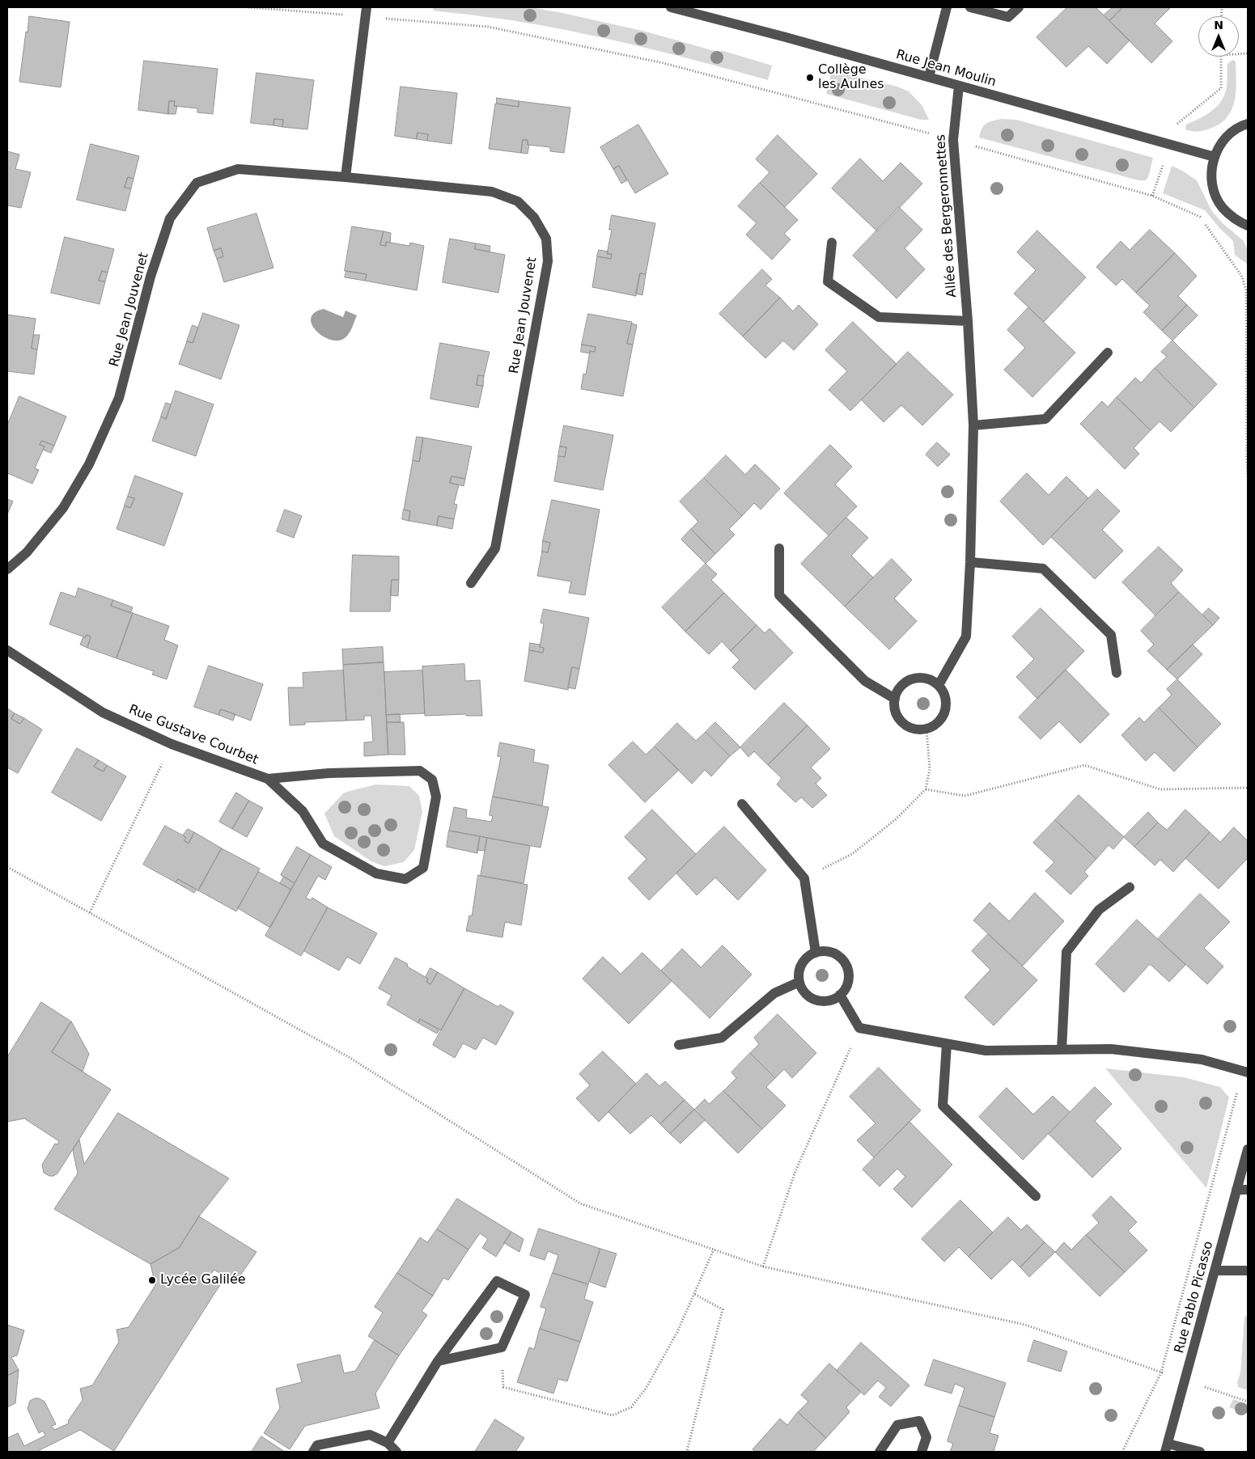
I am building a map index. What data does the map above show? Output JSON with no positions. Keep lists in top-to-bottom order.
{
  "streets": {
    "street": [
      "Rue Jean Moulin",
      "Allée des Bergeronnettes",
      "Rue Jean Jouvenet",
      "Rue Gustave Courbet",
      "Rue Pablo Picasso"
    ]
  },
  "crossings": [
    ["Rue Jean Moulin", "Allée des Bergeronnettes"]
  ],
  "places": ["Collège les Aulnes", "Lycée Galilée"],
  "north": "top"
}
